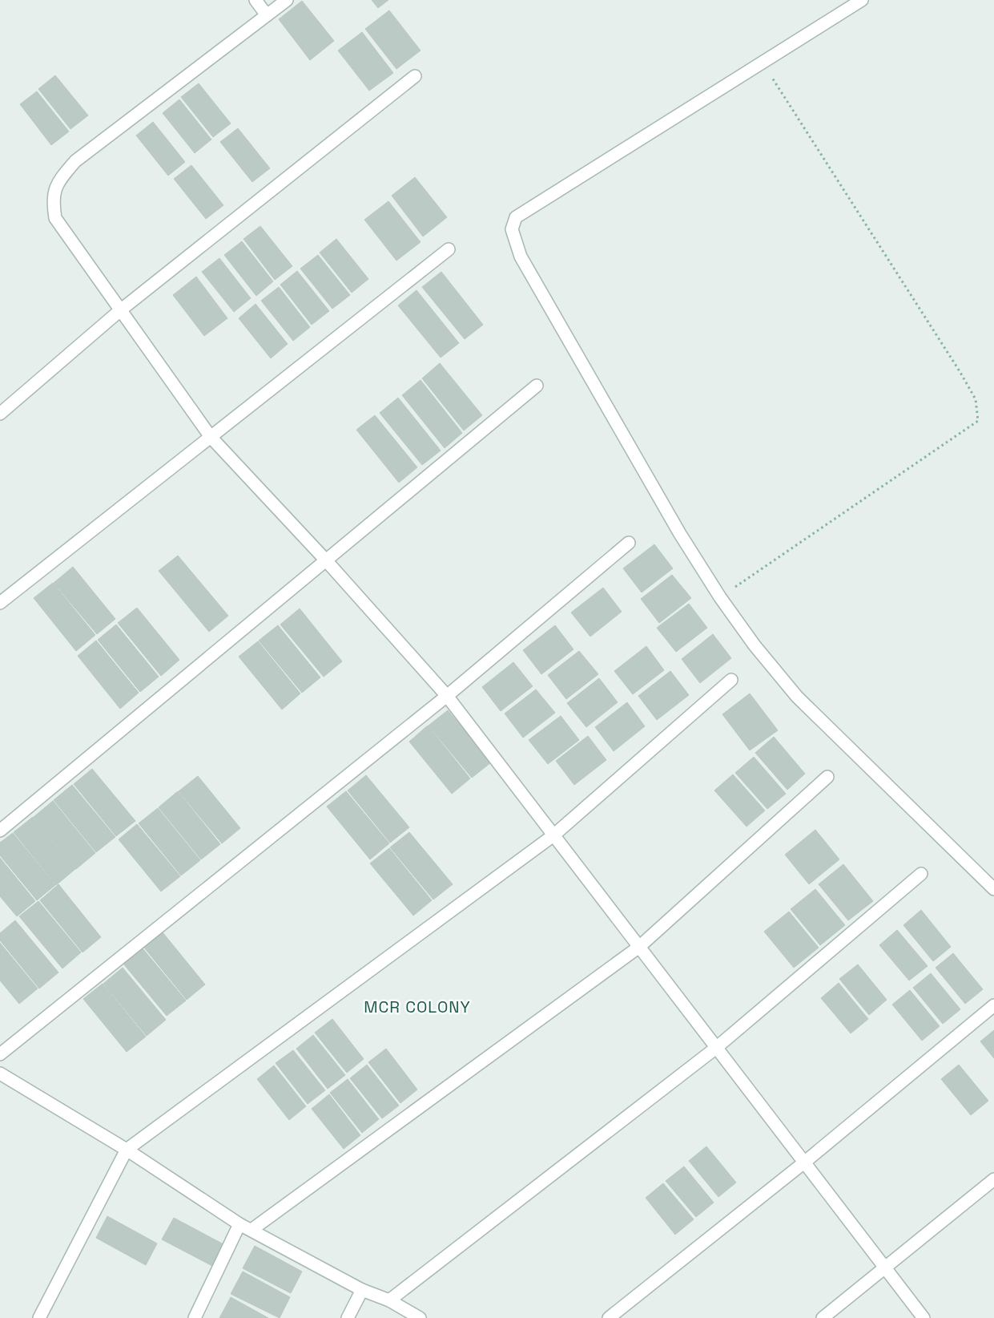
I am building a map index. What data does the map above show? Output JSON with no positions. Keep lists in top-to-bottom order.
{
  "districts": ["MCR COLONY"]
}
